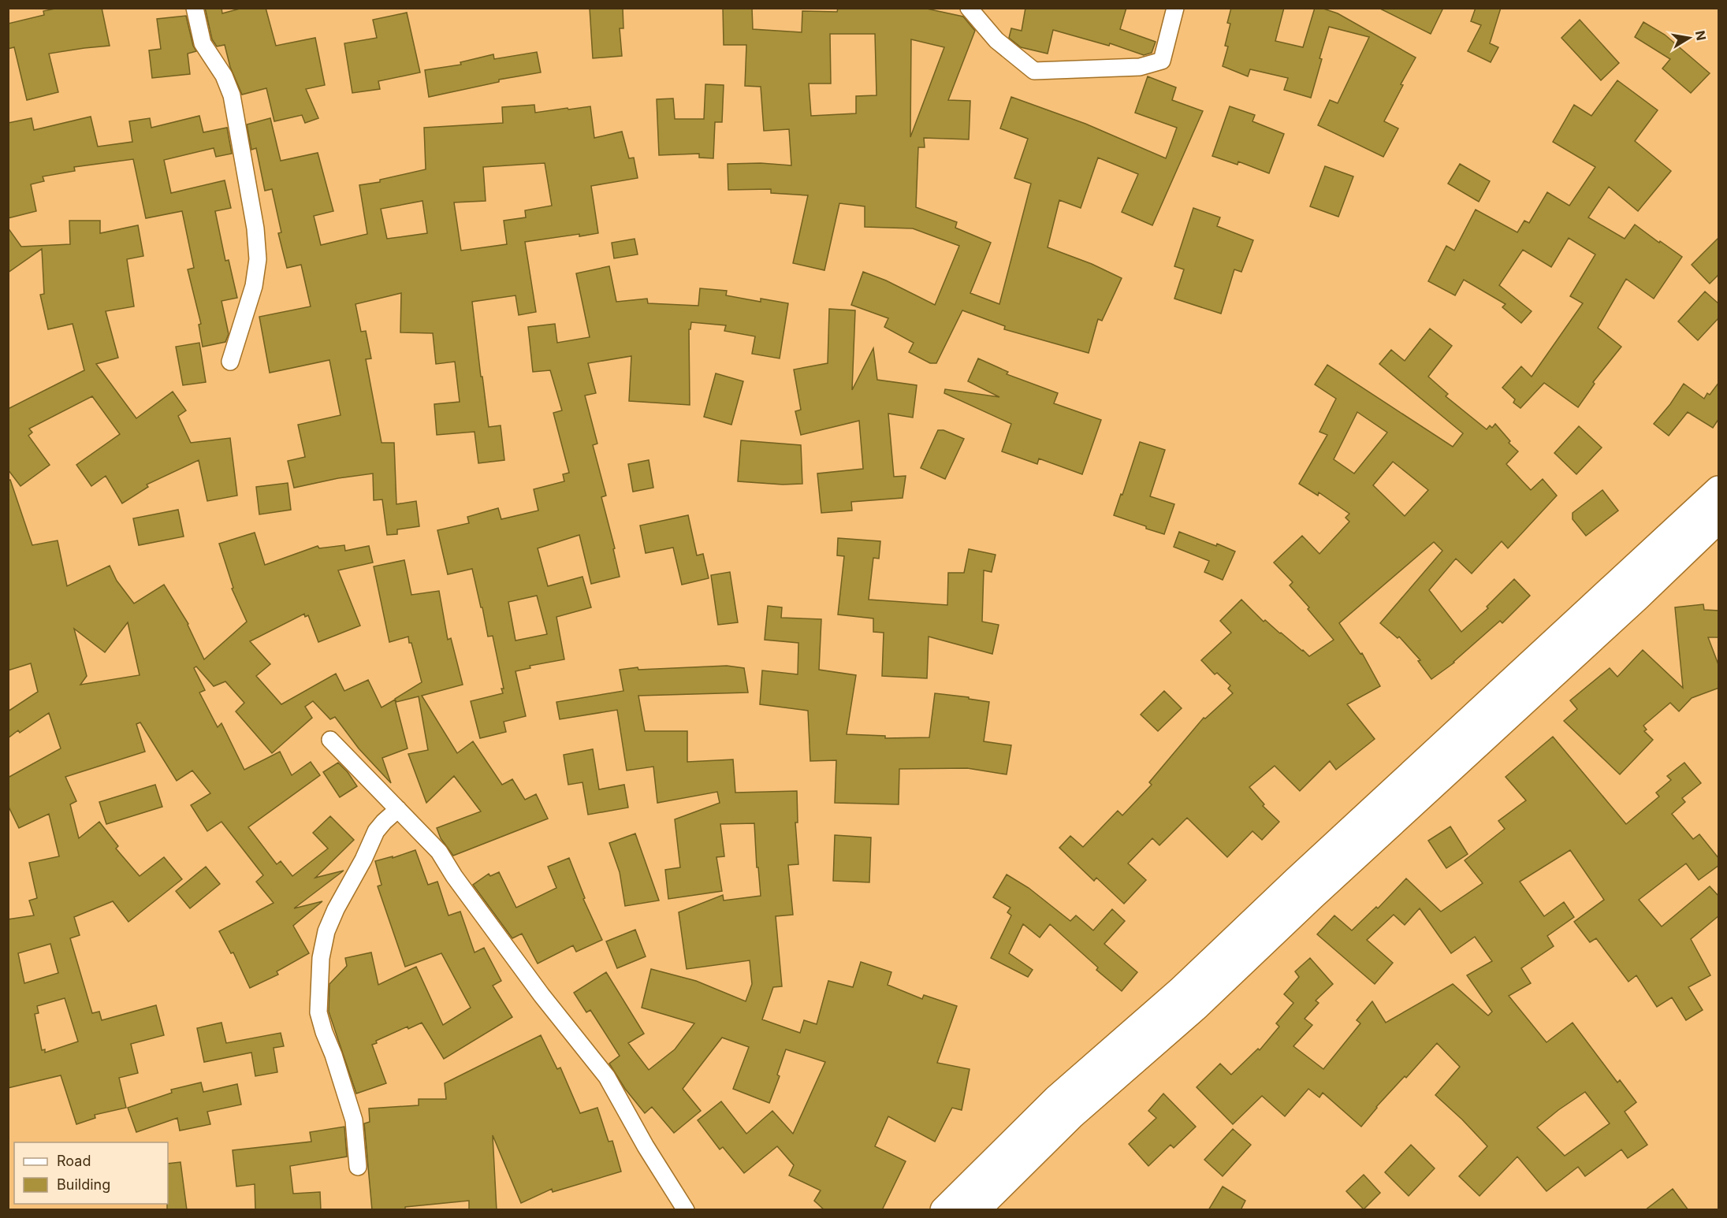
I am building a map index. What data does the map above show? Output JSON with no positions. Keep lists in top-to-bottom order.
{
  "legend": ["Road", "Building"],
  "north": "right"
}
